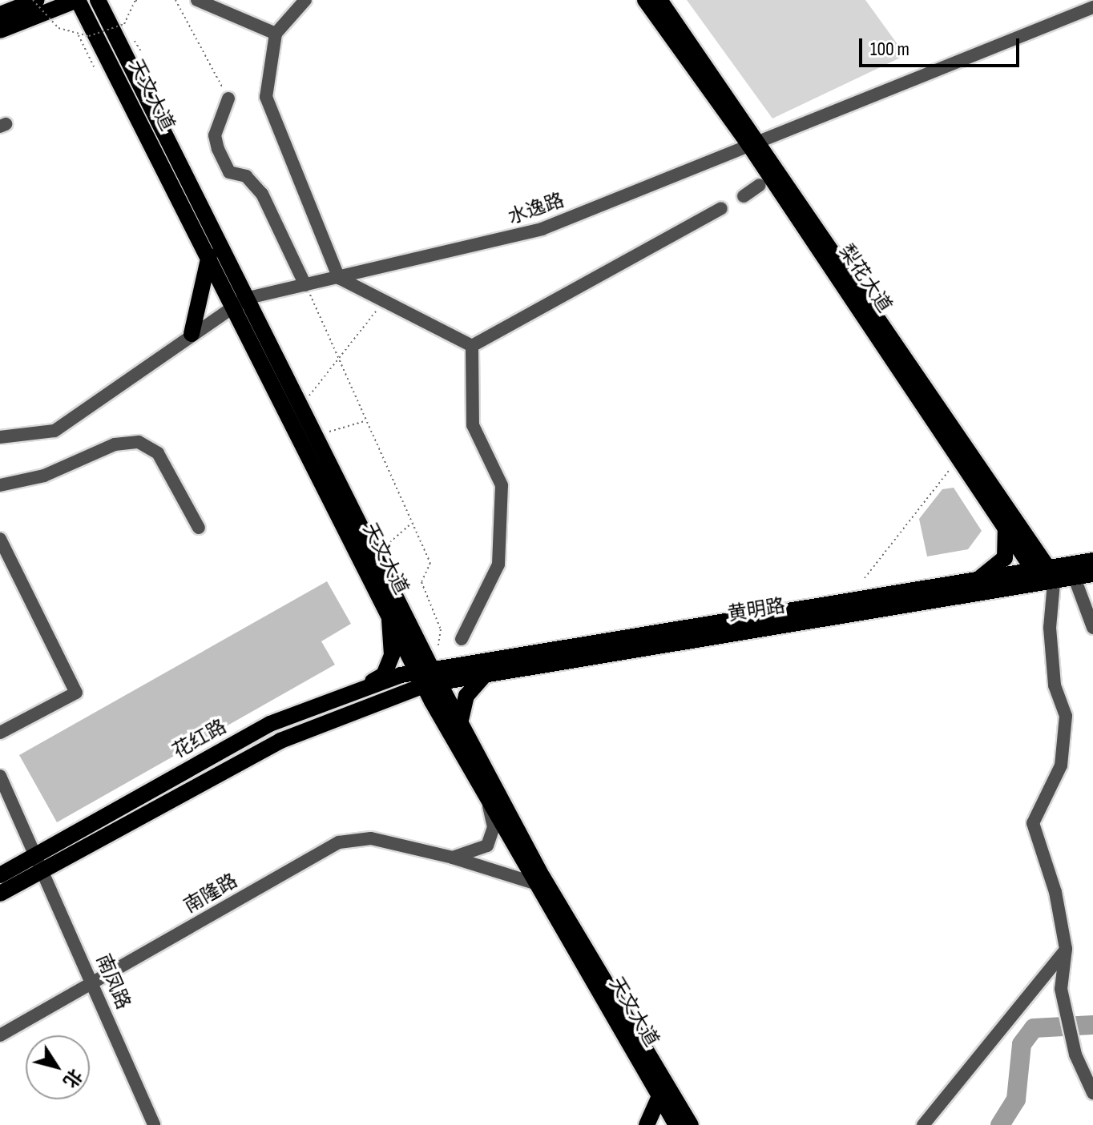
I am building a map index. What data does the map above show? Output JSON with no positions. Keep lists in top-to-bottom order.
{
  "streets": {
    "main road": [
      "天文大道",
      "梨花大道",
      "黄明路",
      "花红路"
    ],
    "street": ["水逸路", "南隆路", "南凤路"]
  },
  "crossings": [
    ["天文大道", "水逸路"],
    ["天文大道", "黄明路"],
    ["天文大道", "花红路"],
    ["天文大道", "南隆路"],
    ["水逸路", "梨花大道"],
    ["梨花大道", "黄明路"],
    ["黄明路", "花红路"],
    ["花红路", "南凤路"],
    ["南隆路", "南凤路"]
  ],
  "scale_bar": "100 m",
  "north": "bottom right"
}
